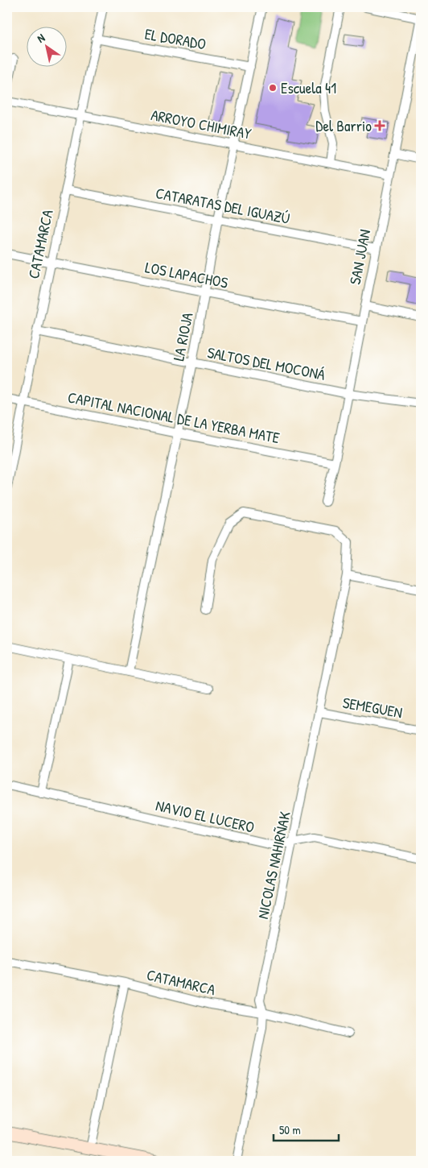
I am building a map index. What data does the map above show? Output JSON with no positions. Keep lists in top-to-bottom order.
{
  "streets": {
    "street": [
      "EL DORADO",
      "ARROYO CHIMIRAY",
      "CATARATAS DEL IGUAZÚ",
      "CATAMARCA",
      "SAN JUAN",
      "LOS LAPACHOS",
      "LA RIOJA",
      "SALTOS DEL MOCONÁ",
      "CAPITAL NACIONAL DE LA YERBA MATE",
      "SEMEGUEN",
      "NAVIO EL LUCERO",
      "NICOLAS NAHIRÑAK"
    ]
  },
  "crossings": [
    ["EL DORADO", "CATAMARCA"],
    ["EL DORADO", "LA RIOJA"],
    ["ARROYO CHIMIRAY", "CATAMARCA"],
    ["ARROYO CHIMIRAY", "SAN JUAN"],
    ["ARROYO CHIMIRAY", "LA RIOJA"],
    ["CATARATAS DEL IGUAZÚ", "CATAMARCA"],
    ["CATARATAS DEL IGUAZÚ", "SAN JUAN"],
    ["CATARATAS DEL IGUAZÚ", "LA RIOJA"],
    ["CATAMARCA", "LOS LAPACHOS"],
    ["CATAMARCA", "SALTOS DEL MOCONÁ"],
    ["CATAMARCA", "CAPITAL NACIONAL DE LA YERBA MATE"],
    ["CATAMARCA", "NICOLAS NAHIRÑAK"],
    ["SAN JUAN", "LOS LAPACHOS"],
    ["SAN JUAN", "SALTOS DEL MOCONÁ"],
    ["SAN JUAN", "CAPITAL NACIONAL DE LA YERBA MATE"],
    ["LOS LAPACHOS", "LA RIOJA"],
    ["LA RIOJA", "SALTOS DEL MOCONÁ"],
    ["LA RIOJA", "CAPITAL NACIONAL DE LA YERBA MATE"],
    ["SEMEGUEN", "NICOLAS NAHIRÑAK"],
    ["NAVIO EL LUCERO", "NICOLAS NAHIRÑAK"]
  ],
  "places": {
    "other": ["Escuela 41"],
    "health": ["Del Barrio"]
  },
  "scale_bar": "50 m",
  "north": "top left"
}
